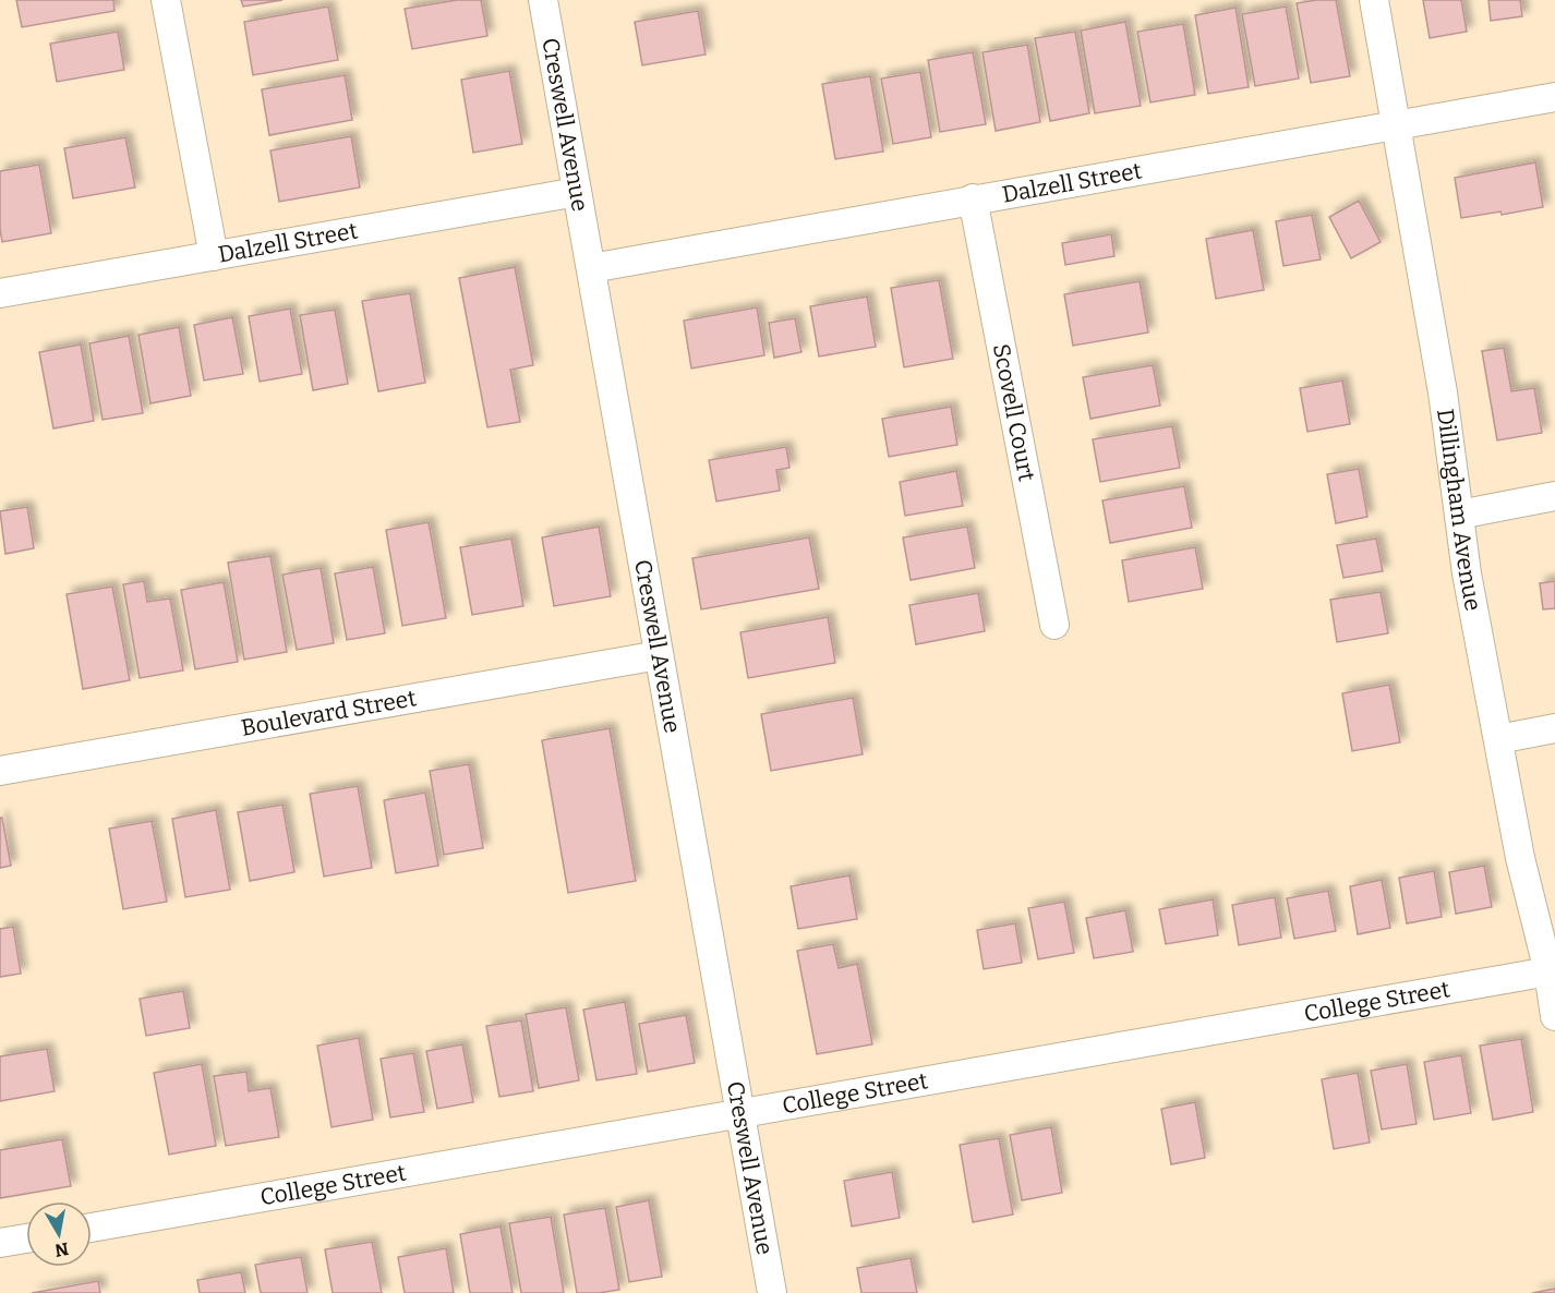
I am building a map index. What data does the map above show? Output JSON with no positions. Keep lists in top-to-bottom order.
{
  "streets": {
    "street": [
      "Creswell Avenue",
      "Dalzell Street",
      "Scovell Court",
      "Dillingham Avenue",
      "Boulevard Street",
      "College Street"
    ]
  },
  "crossings": [
    ["Creswell Avenue", "Dalzell Street"],
    ["Creswell Avenue", "Boulevard Street"],
    ["Creswell Avenue", "College Street"],
    ["Dalzell Street", "Scovell Court"],
    ["Dalzell Street", "Dillingham Avenue"],
    ["Dillingham Avenue", "College Street"]
  ],
  "north": "bottom"
}
